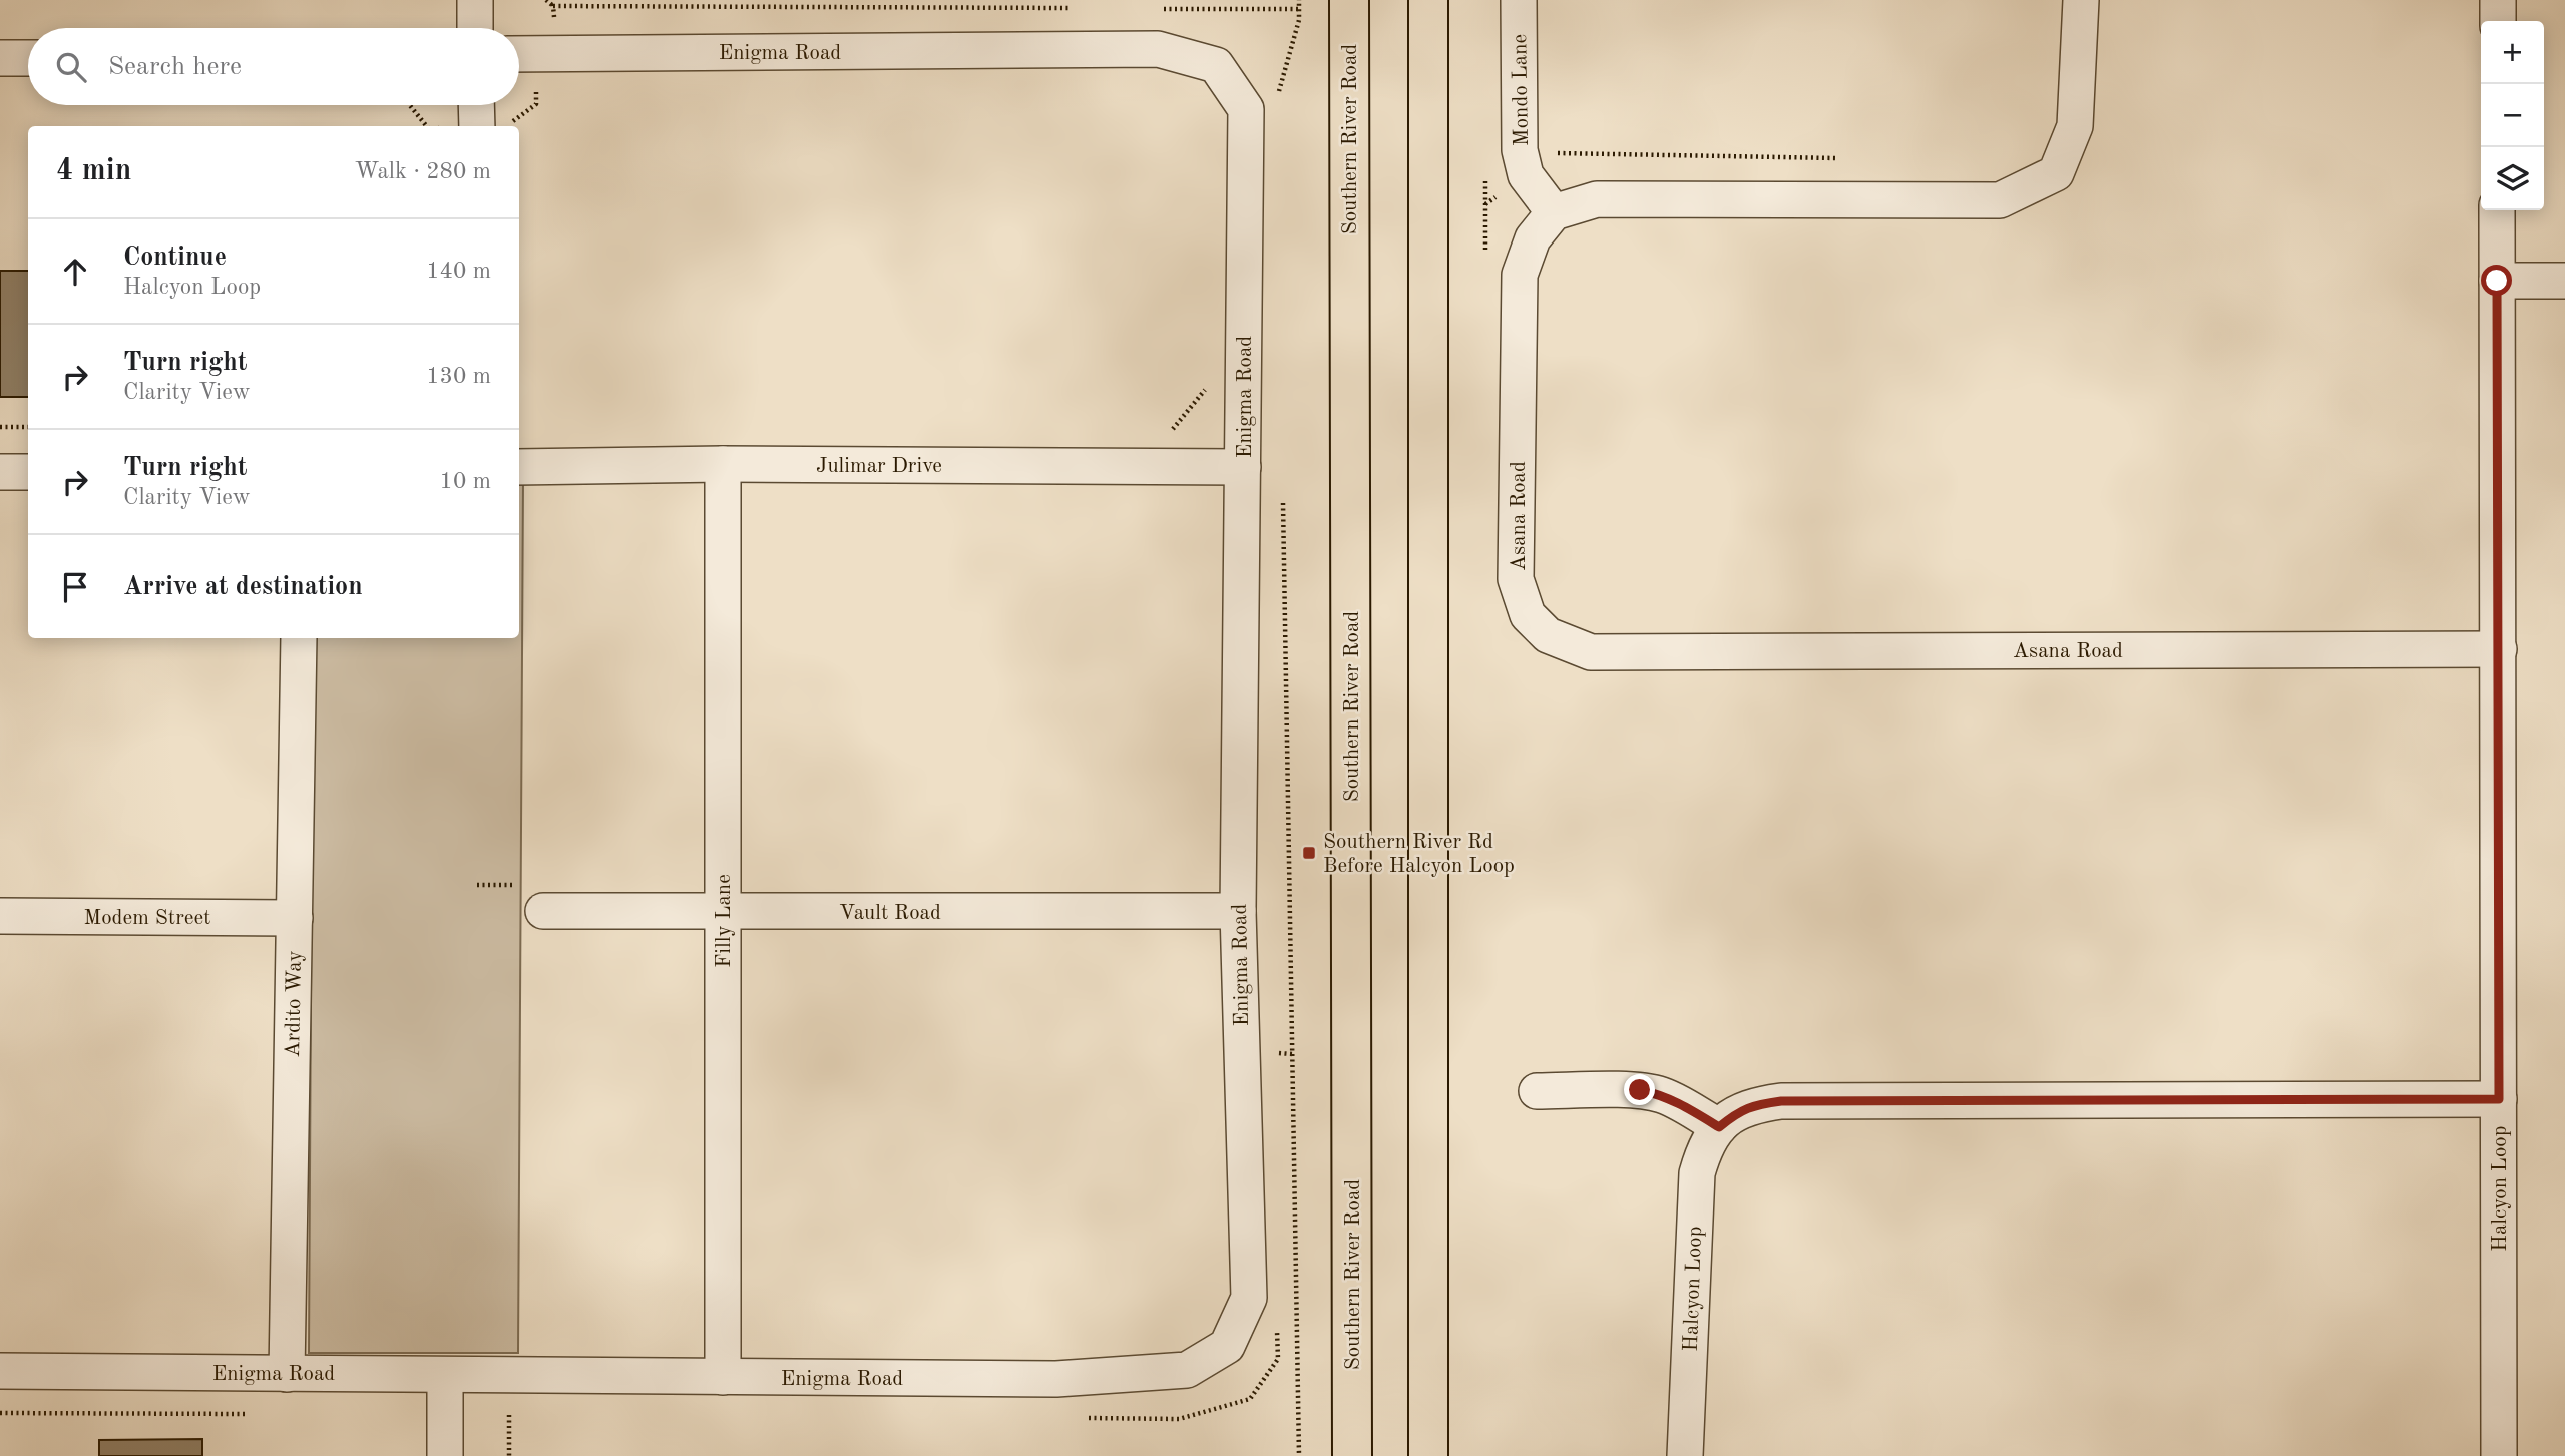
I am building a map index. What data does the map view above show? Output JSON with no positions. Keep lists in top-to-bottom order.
{
  "streets": {
    "main road": ["Southern River Road"],
    "street": [
      "Enigma Road",
      "Mondo Lane",
      "Julimar Drive",
      "Asana Road",
      "Vault Road",
      "Modem Street",
      "Filly Lane",
      "Ardito Way",
      "Halcyon Loop"
    ]
  },
  "crossings": [
    ["Enigma Road", "Julimar Drive"],
    ["Enigma Road", "Vault Road"],
    ["Enigma Road", "Filly Lane"],
    ["Enigma Road", "Ardito Way"],
    ["Mondo Lane", "Asana Road"],
    ["Julimar Drive", "Filly Lane"],
    ["Asana Road", "Halcyon Loop"],
    ["Vault Road", "Filly Lane"],
    ["Modem Street", "Ardito Way"]
  ],
  "places": {
    "transit": ["Southern River Rd Before Halcyon Loop"]
  },
  "page": {
    "map_buttons": ["+", "−"],
    "search": "Search here",
    "heading": ["4 min", "Walk · 280 m"],
    "list": [
      ["Continue", "Halcyon Loop", "140 m"],
      ["Turn right", "Clarity View", "130 m"],
      ["Turn right", "Clarity View", "10 m"],
      "Arrive at destination"
    ]
  }
}
